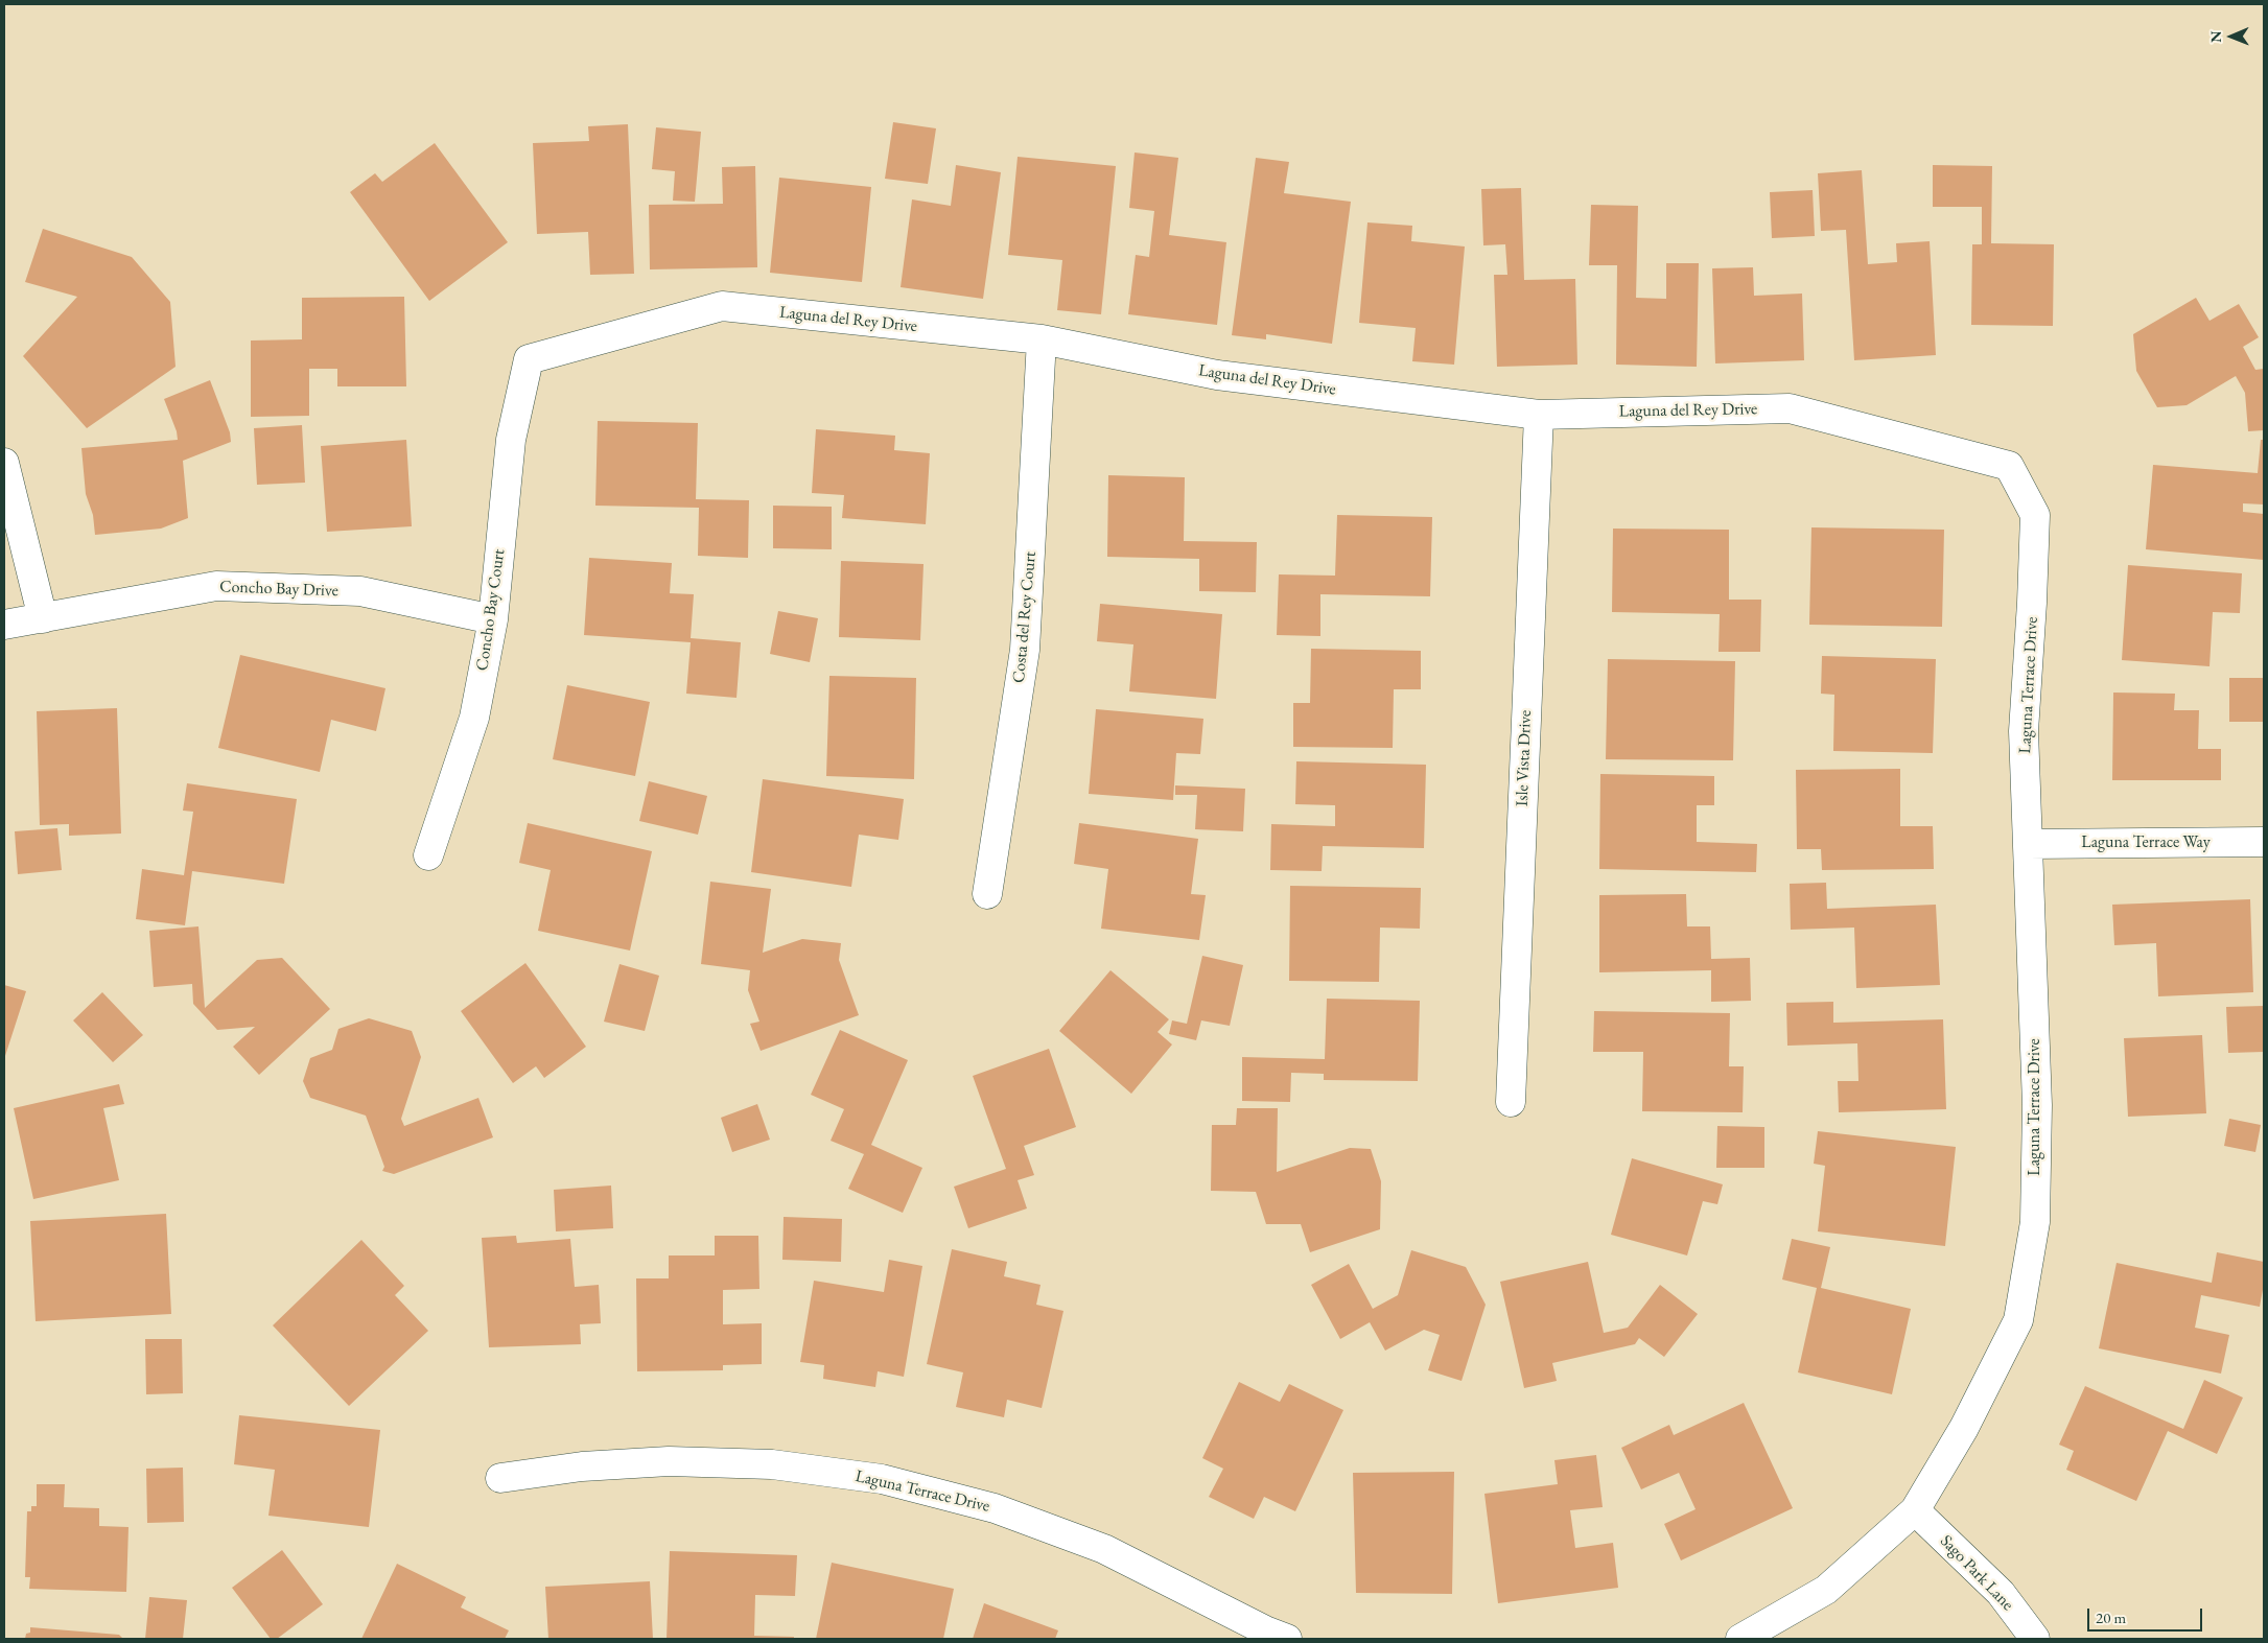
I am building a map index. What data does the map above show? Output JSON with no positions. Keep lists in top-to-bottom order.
{
  "streets": {
    "street": [
      "Laguna del Rey Drive",
      "Concho Bay Drive",
      "Concho Bay Court",
      "Costa del Rey Court",
      "Laguna Terrace Drive",
      "Isle Vista Drive",
      "Laguna Terrace Way",
      "Sago Park Lane"
    ]
  },
  "crossings": [
    ["Laguna del Rey Drive", "Concho Bay Court"],
    ["Laguna del Rey Drive", "Costa del Rey Court"],
    ["Laguna del Rey Drive", "Laguna Terrace Drive"],
    ["Laguna del Rey Drive", "Isle Vista Drive"],
    ["Concho Bay Drive", "Concho Bay Court"],
    ["Laguna Terrace Drive", "Laguna Terrace Way"],
    ["Laguna Terrace Drive", "Sago Park Lane"]
  ],
  "scale_bar": "20 m",
  "north": "left"
}
